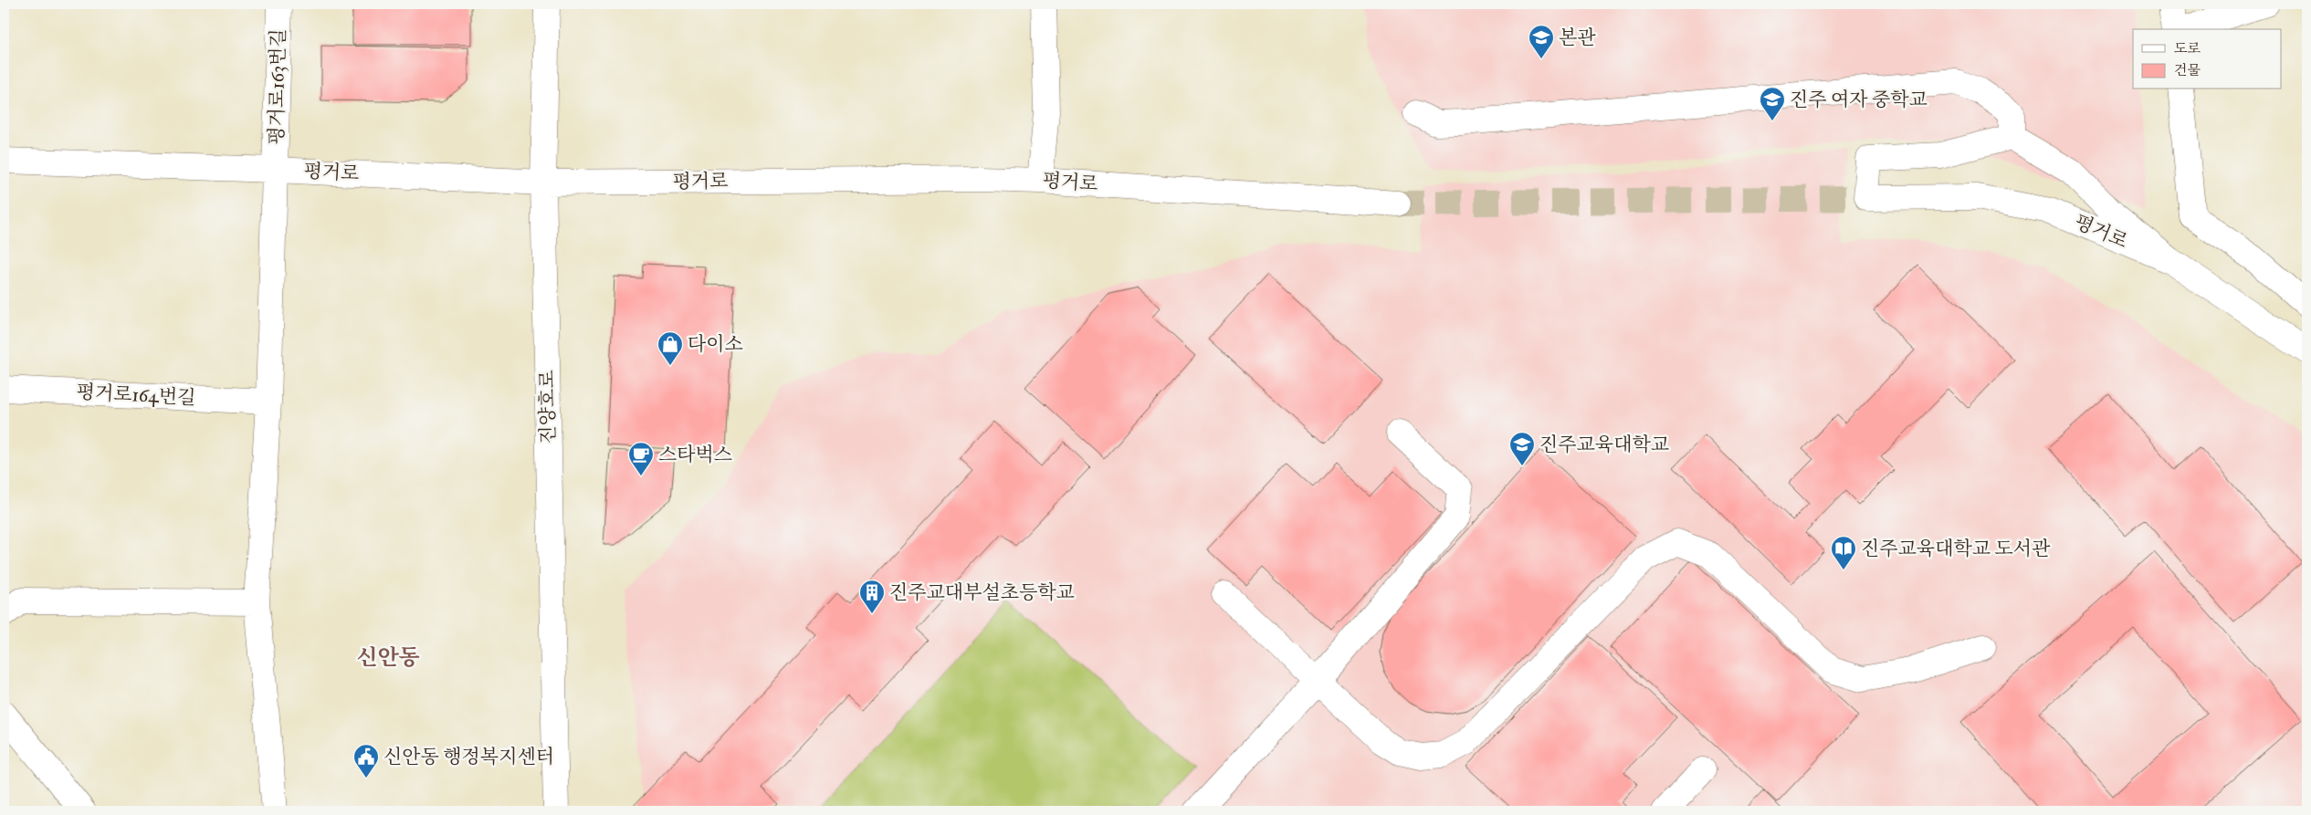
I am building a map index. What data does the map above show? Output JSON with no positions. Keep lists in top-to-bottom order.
{
  "streets": {
    "street": [
      "평거로163번길",
      "평거로",
      "평거로164번길",
      "진양호로"
    ]
  },
  "crossings": [
    ["평거로163번길", "평거로"],
    ["평거로", "진양호로"]
  ],
  "districts": ["신안동"],
  "places": {
    "school or university": ["본관", "진주 여자 중학교", "진주교육대학교"],
    "shop": ["다이소"],
    "cafe": ["스타벅스"],
    "library": ["진주교육대학교 도서관"],
    "building": ["진주교대부설초등학교"],
    "public building": ["신안동 행정복지센터"]
  },
  "legend": ["도로", "건물"]
}
